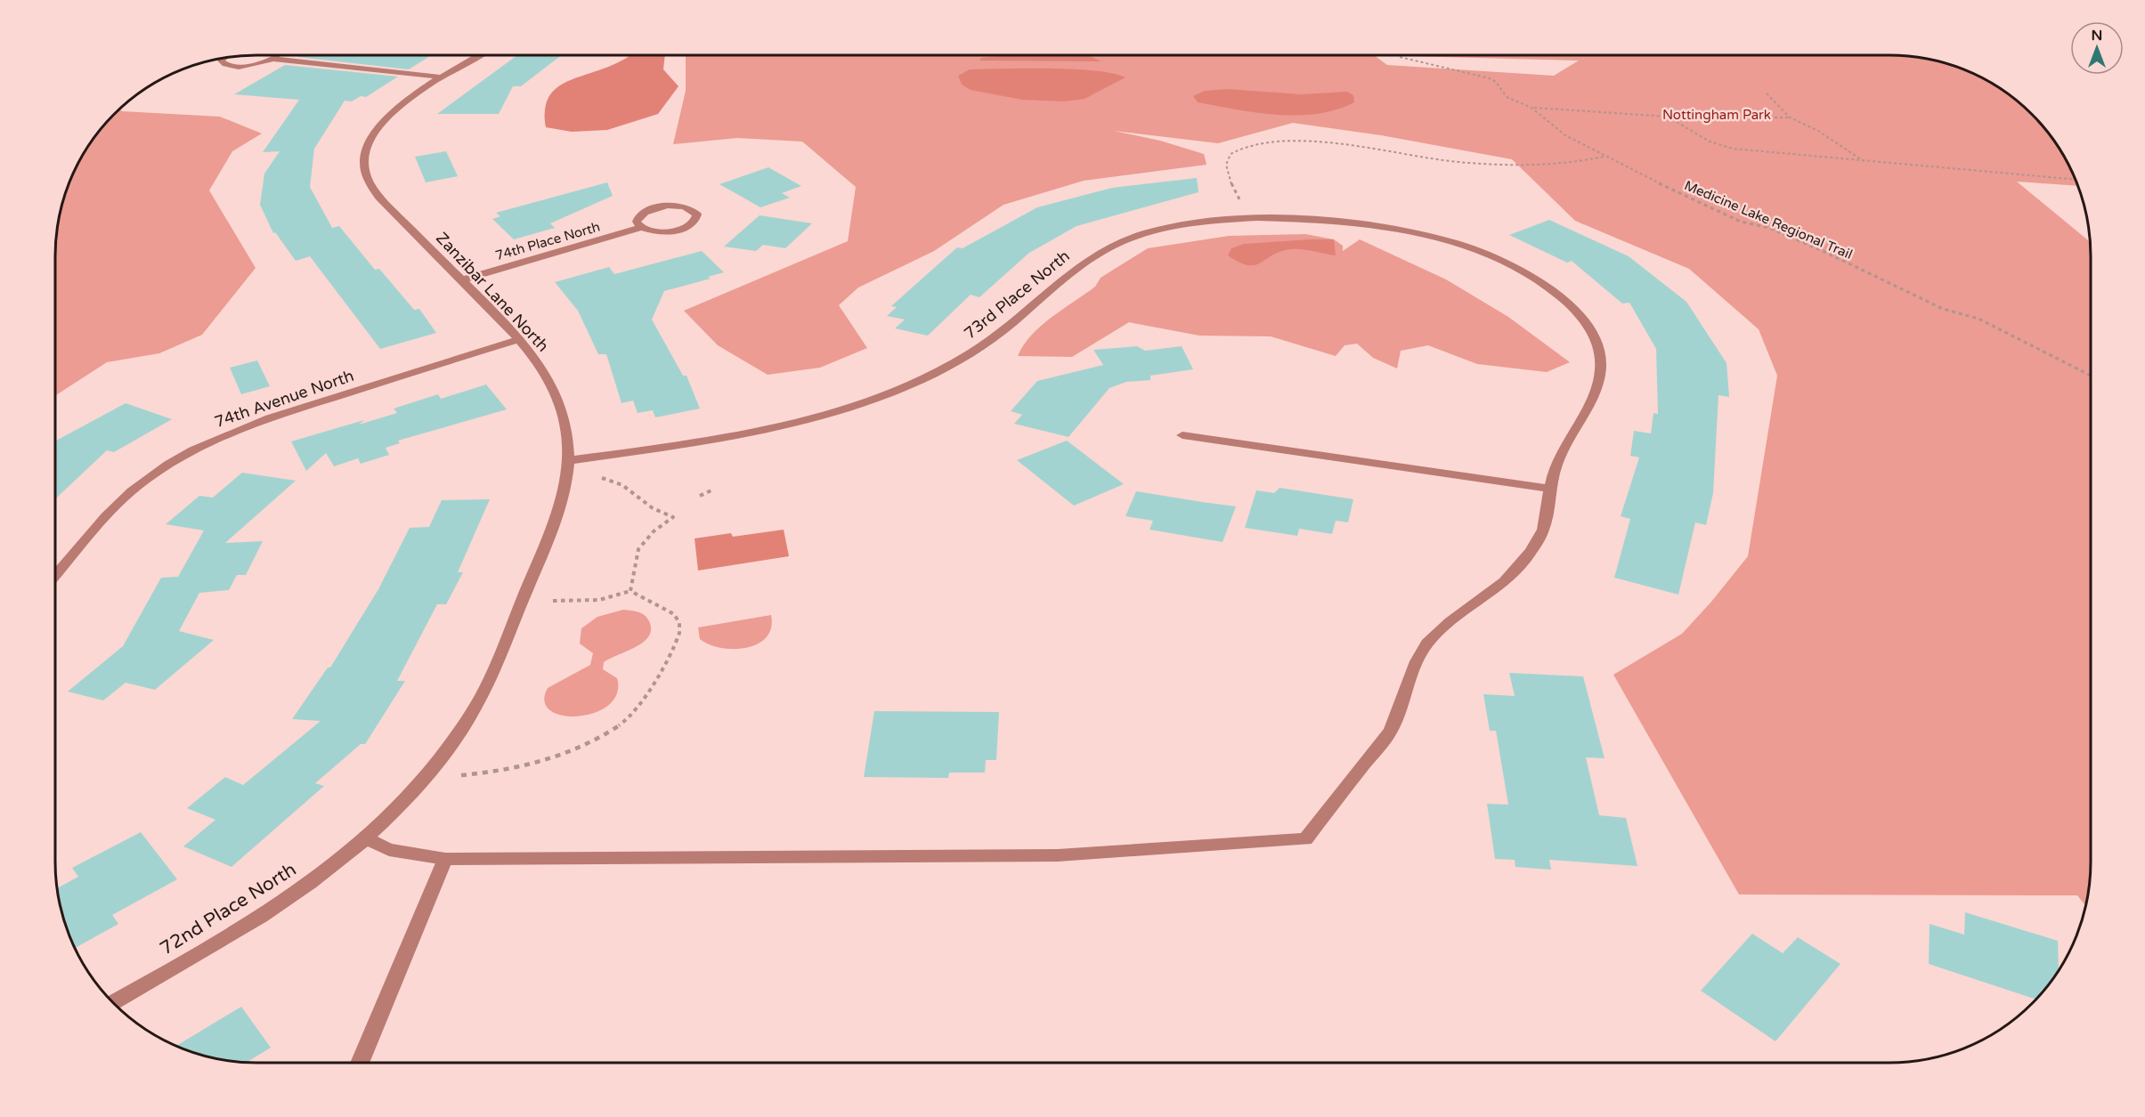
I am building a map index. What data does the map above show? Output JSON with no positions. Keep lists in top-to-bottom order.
{
  "streets": {
    "street": [
      "74th Place North",
      "Zanzibar Lane North",
      "73rd Place North",
      "74th Avenue North",
      "72nd Place North"
    ],
    "path": ["Medicine Lake Regional Trail"]
  },
  "crossings": [
    ["74th Place North", "Zanzibar Lane North"],
    ["Zanzibar Lane North", "73rd Place North"],
    ["Zanzibar Lane North", "74th Avenue North"],
    ["Zanzibar Lane North", "72nd Place North"],
    ["73rd Place North", "72nd Place North"]
  ],
  "parks": ["Nottingham Park"],
  "north": "top"
}
